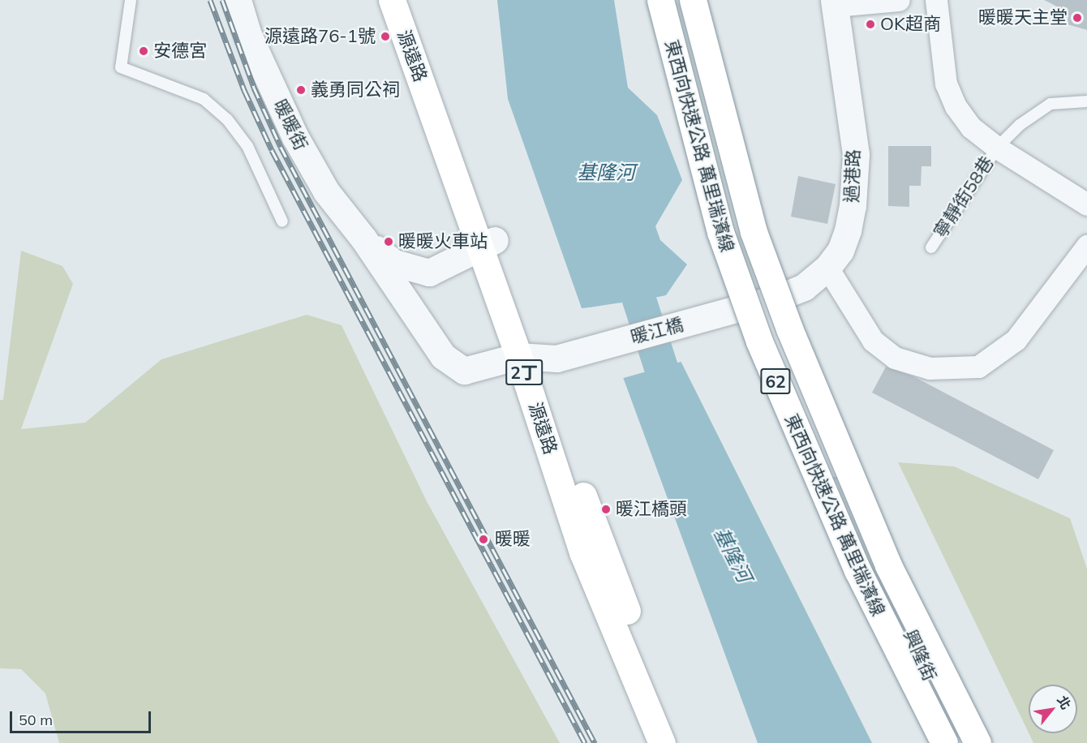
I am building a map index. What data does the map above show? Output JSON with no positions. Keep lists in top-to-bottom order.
{
  "streets": {
    "main road": [
      "源遠路",
      "東西向快速公路 萬里瑞濱線",
      "2丁",
      "62"
    ],
    "street": [
      "暖暖街",
      "過港路",
      "暖江橋",
      "興隆街"
    ],
    "lane": ["寧靜街58巷"]
  },
  "crossings": [
    ["源遠路", "暖暖街"],
    ["源遠路", "暖江橋"],
    ["暖暖街", "暖江橋"],
    ["過港路", "暖江橋"],
    ["過港路", "興隆街"],
    ["暖江橋", "興隆街"]
  ],
  "water": ["基隆河"],
  "places": [
    "暖暖天主堂",
    "OK超商",
    "源遠路76-1號",
    "安德宮",
    "義勇同公祠",
    "暖暖火車站",
    "暖江橋頭",
    "暖暖"
  ],
  "scale_bar": "50 m",
  "north": "top right"
}
